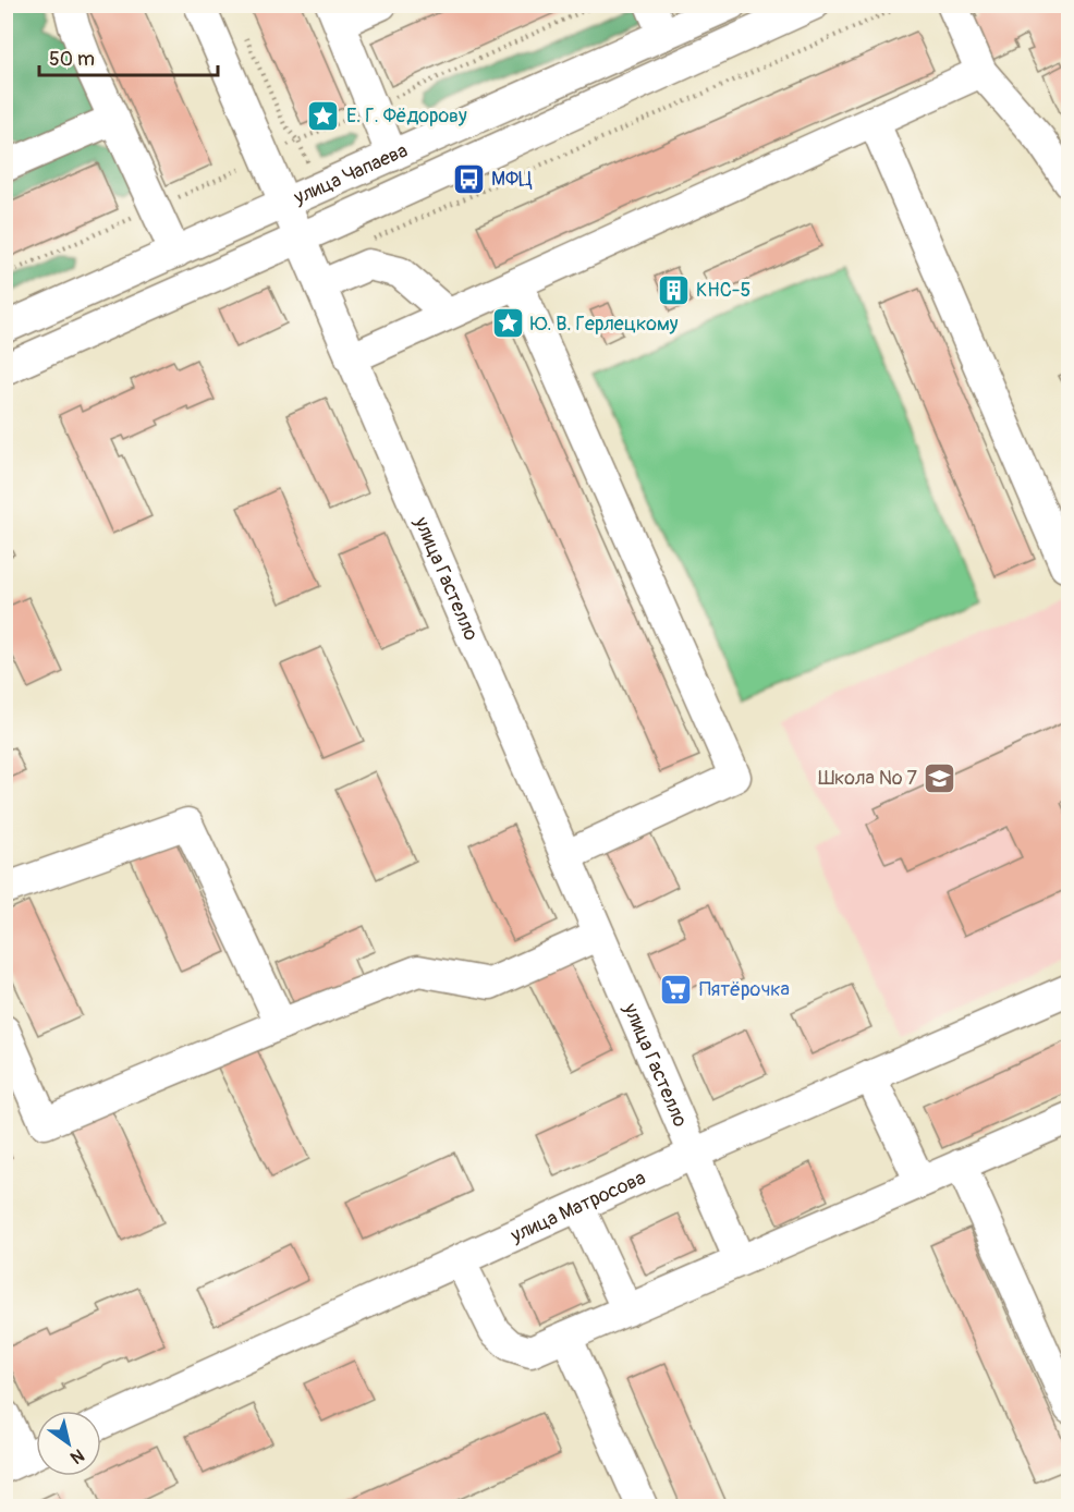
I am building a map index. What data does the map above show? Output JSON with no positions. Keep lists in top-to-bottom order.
{
  "streets": {
    "street": ["улица Чапаева", "улица Гастелло", "улица Матросова"]
  },
  "crossings": [
    ["улица Чапаева", "улица Гастелло"],
    ["улица Гастелло", "улица Матросова"]
  ],
  "places": {
    "place": ["Е. Г. Фёдорову", "Ю. В. Герлецкому"],
    "bus stop": ["МФЦ"],
    "building": ["КНС-5"],
    "school or university": ["Школа № 7"],
    "supermarket": ["Пятёрочка"]
  },
  "scale_bar": "50 m",
  "north": "bottom right"
}
